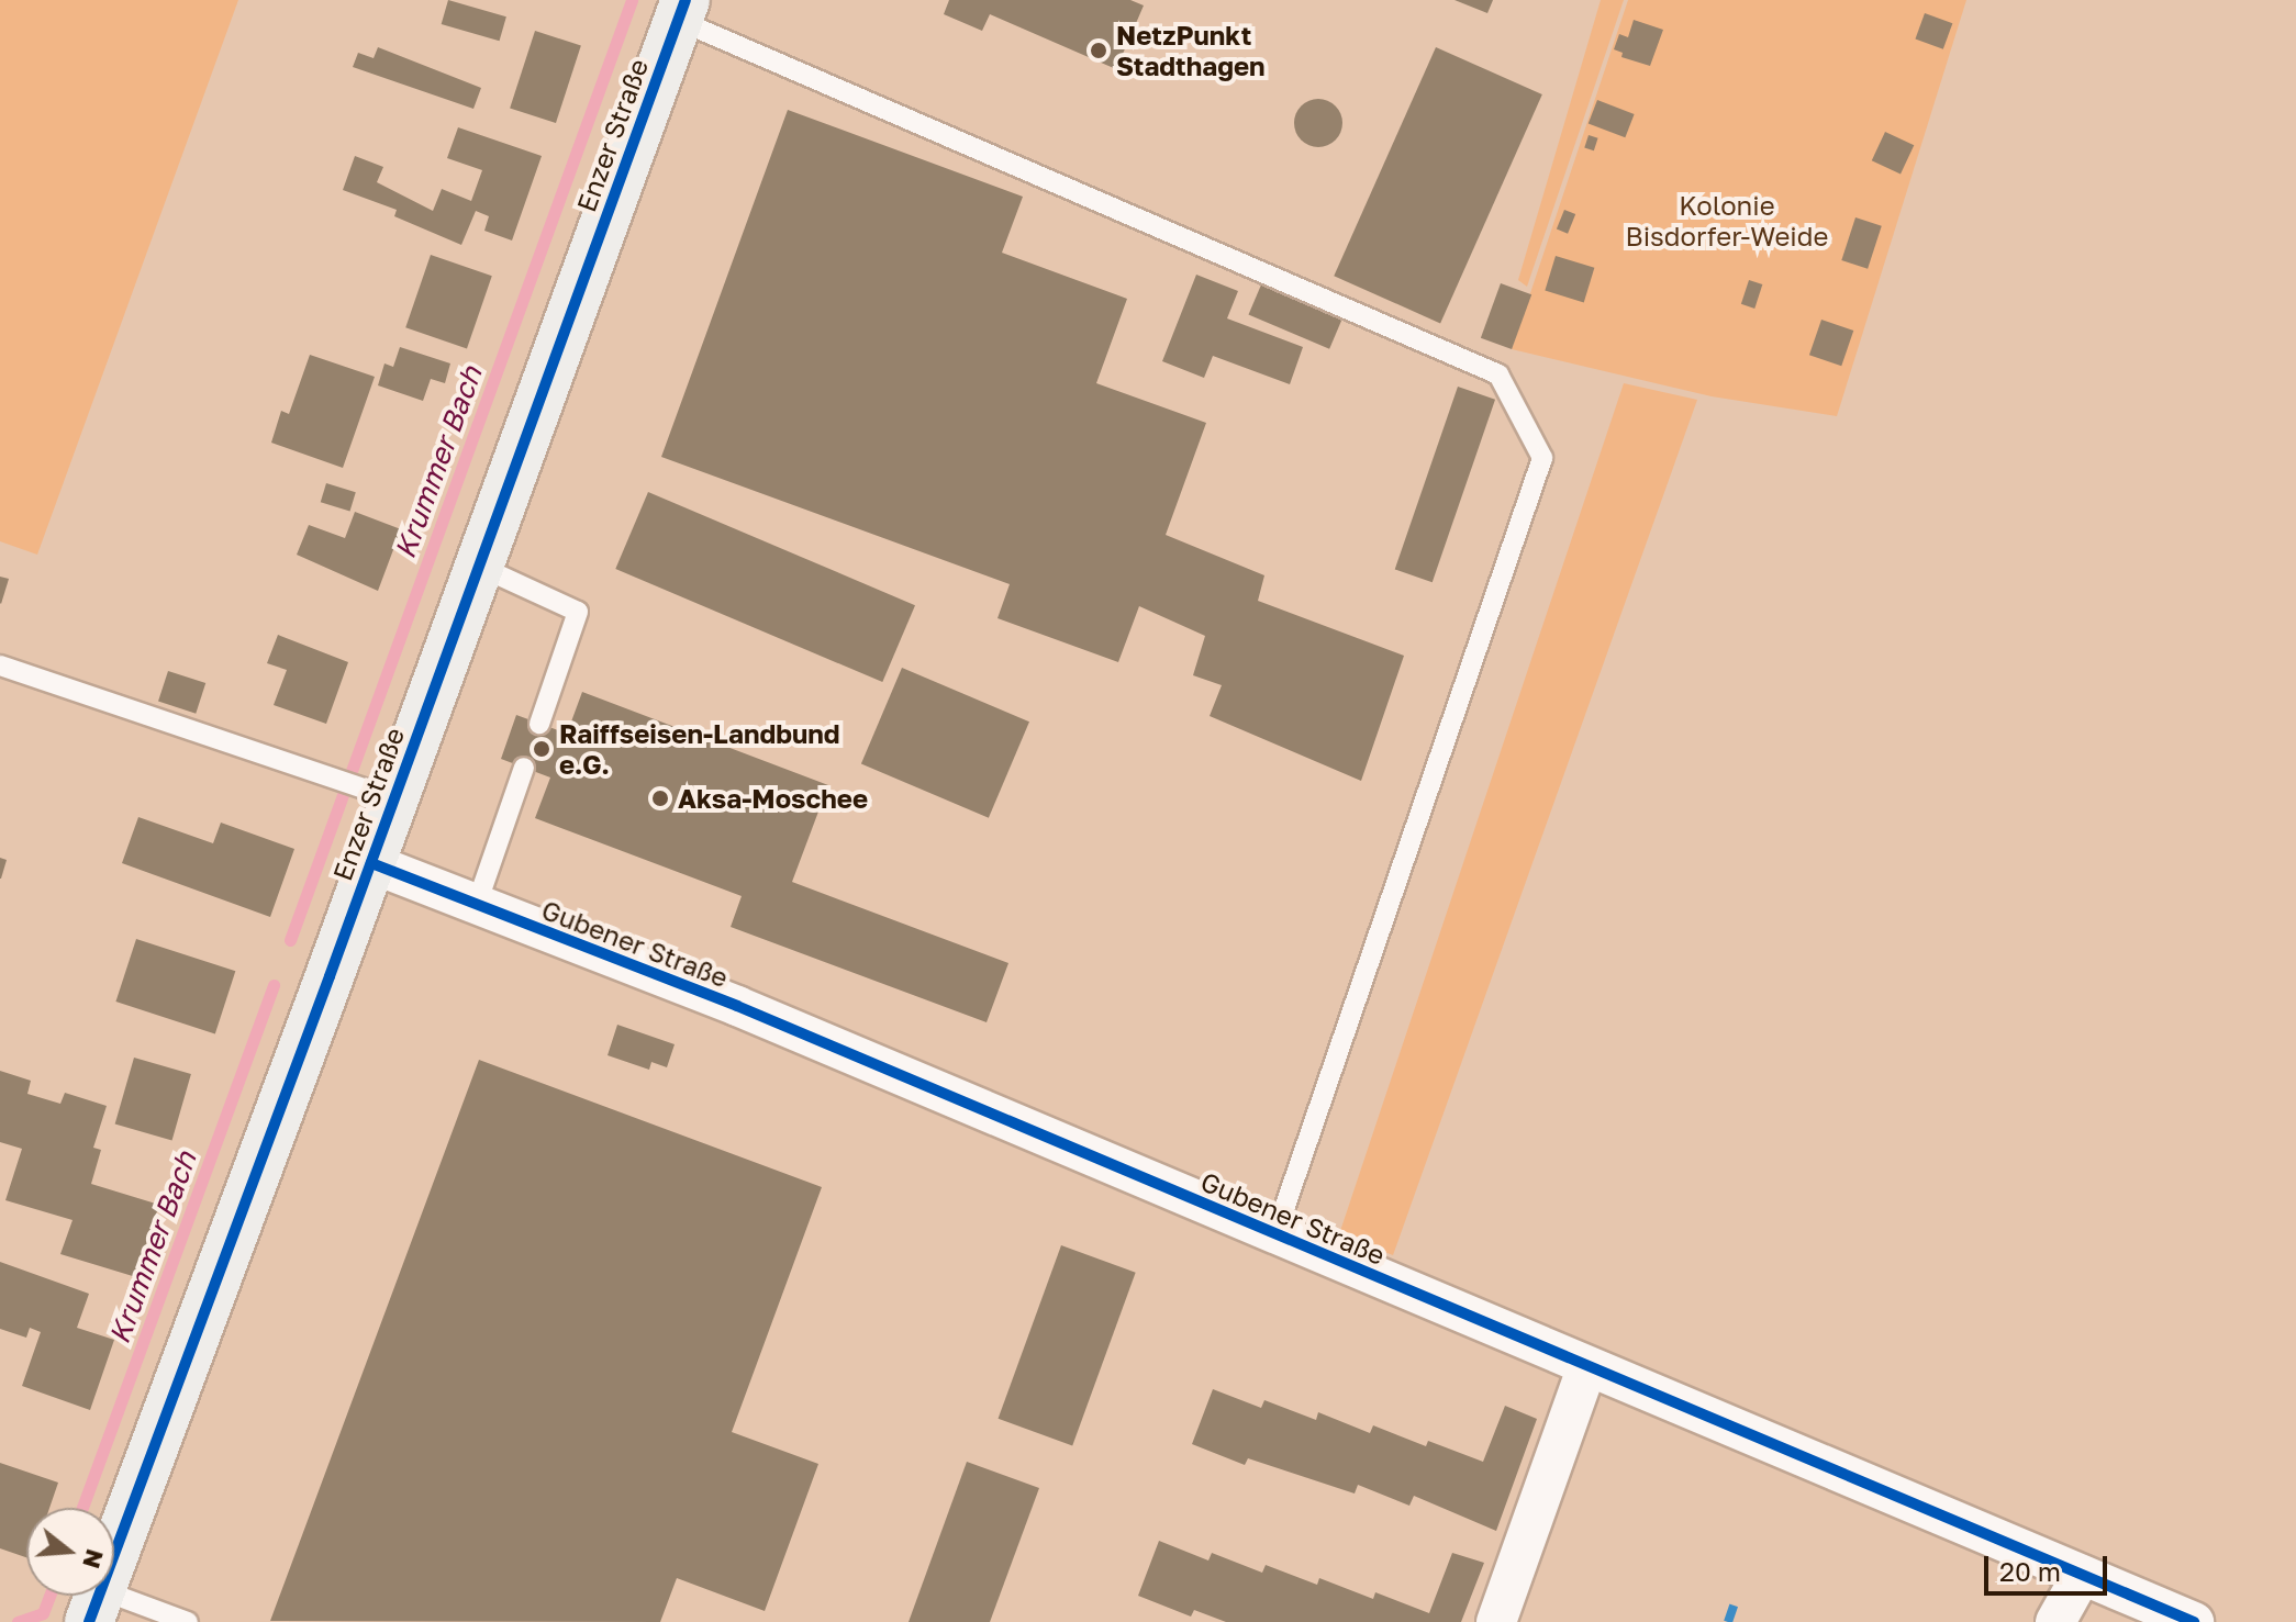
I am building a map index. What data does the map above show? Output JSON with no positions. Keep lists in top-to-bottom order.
{
  "streets": {
    "main road": ["Enzer Straße"],
    "street": ["Gubener Straße"]
  },
  "crossings": [
    ["Enzer Straße", "Gubener Straße"]
  ],
  "water": ["Krummer Bach"],
  "parks": ["Kolonie Bisdorfer-Weide"],
  "places": ["NetzPunkt Stadthagen", "Raiffseisen-Landbund e.G.", "Aksa-Moschee"],
  "scale_bar": "20 m",
  "north": "right"
}
